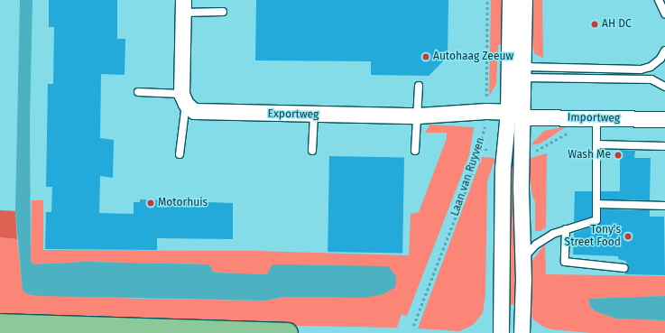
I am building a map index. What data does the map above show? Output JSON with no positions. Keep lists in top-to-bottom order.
{
  "streets": {
    "street": ["Exportweg", "Importweg"],
    "path": ["Laan van Ruyven"]
  },
  "crossings": [
    ["Exportweg", "Importweg"],
    ["Exportweg", "Laan van Ruyven"]
  ],
  "places": [
    "AH DC",
    "Autohaag Zeeuw",
    "Wash Me",
    "Motorhuis",
    "Tony's Street Food"
  ]
}
